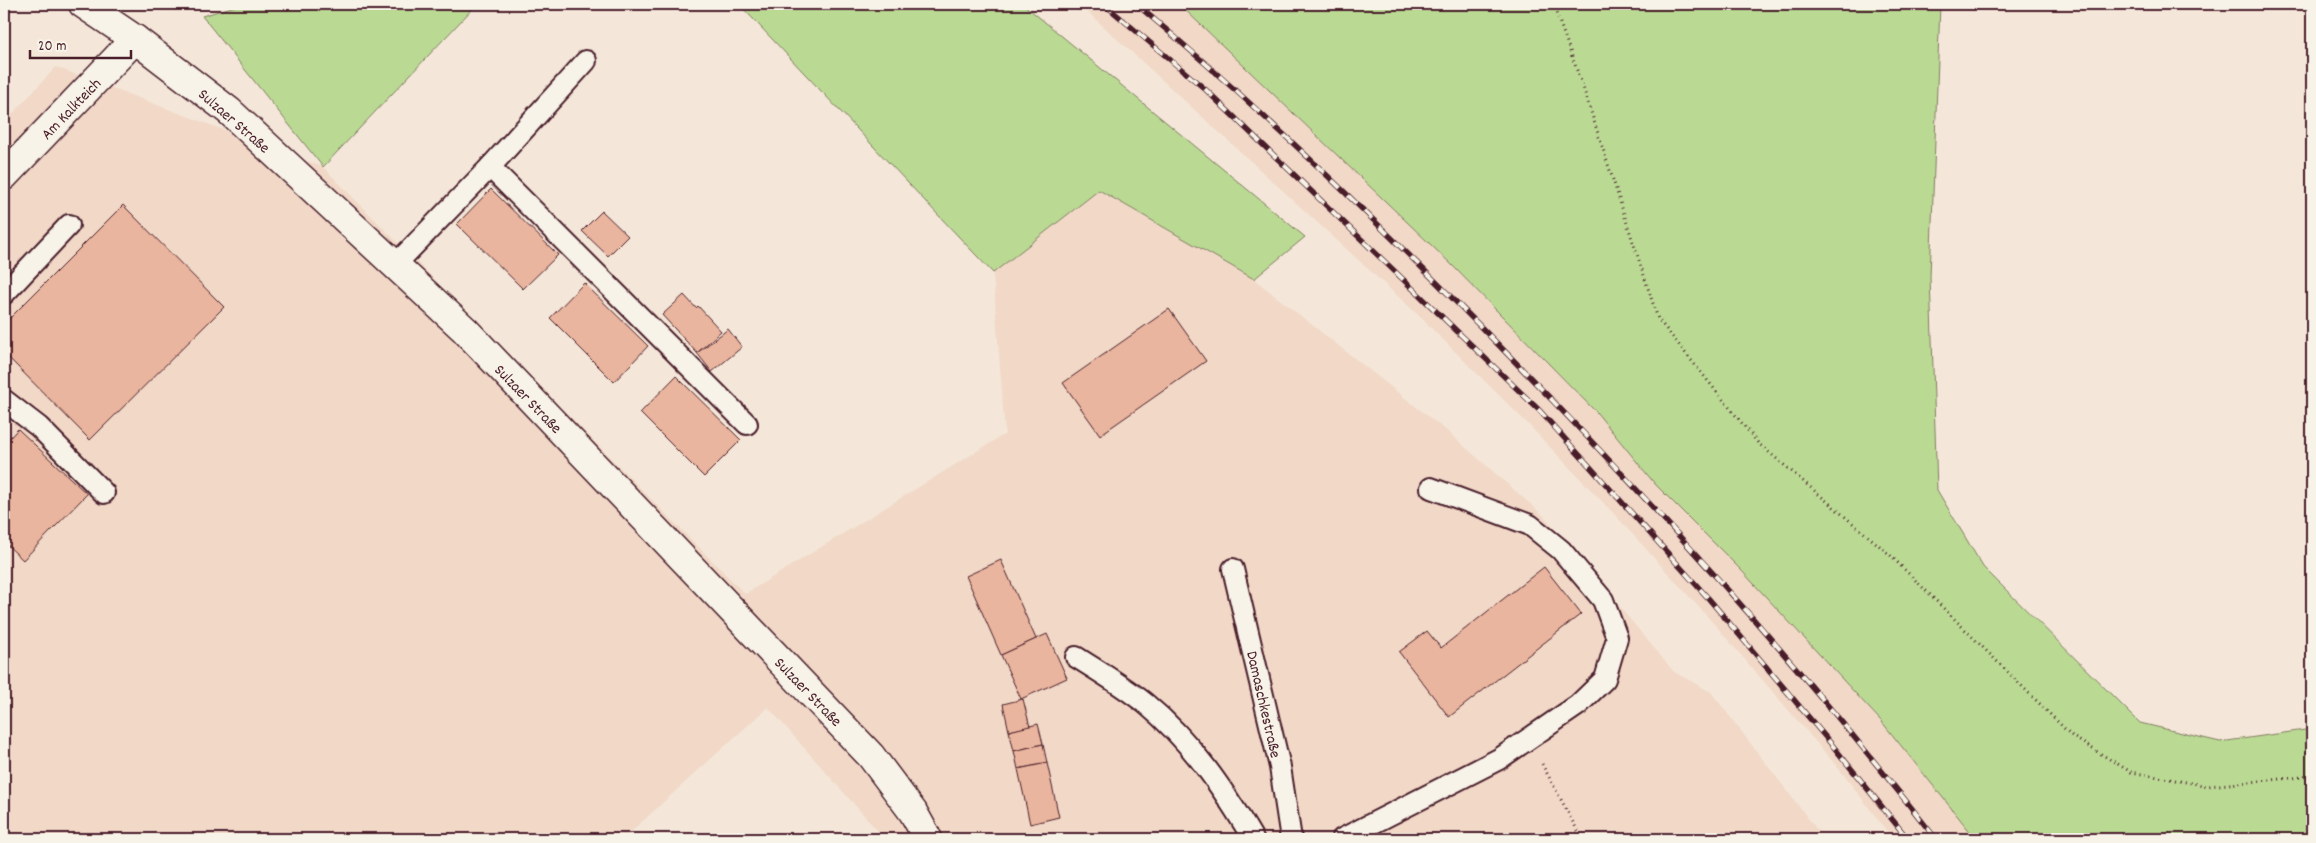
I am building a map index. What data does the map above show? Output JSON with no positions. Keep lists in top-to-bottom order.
{
  "streets": {
    "main road": ["Am Kalkteich", "Sulzaer Straße"],
    "lane": ["Damaschkestraße"]
  },
  "crossings": [
    ["Am Kalkteich", "Sulzaer Straße"]
  ],
  "scale_bar": "20 m"
}
